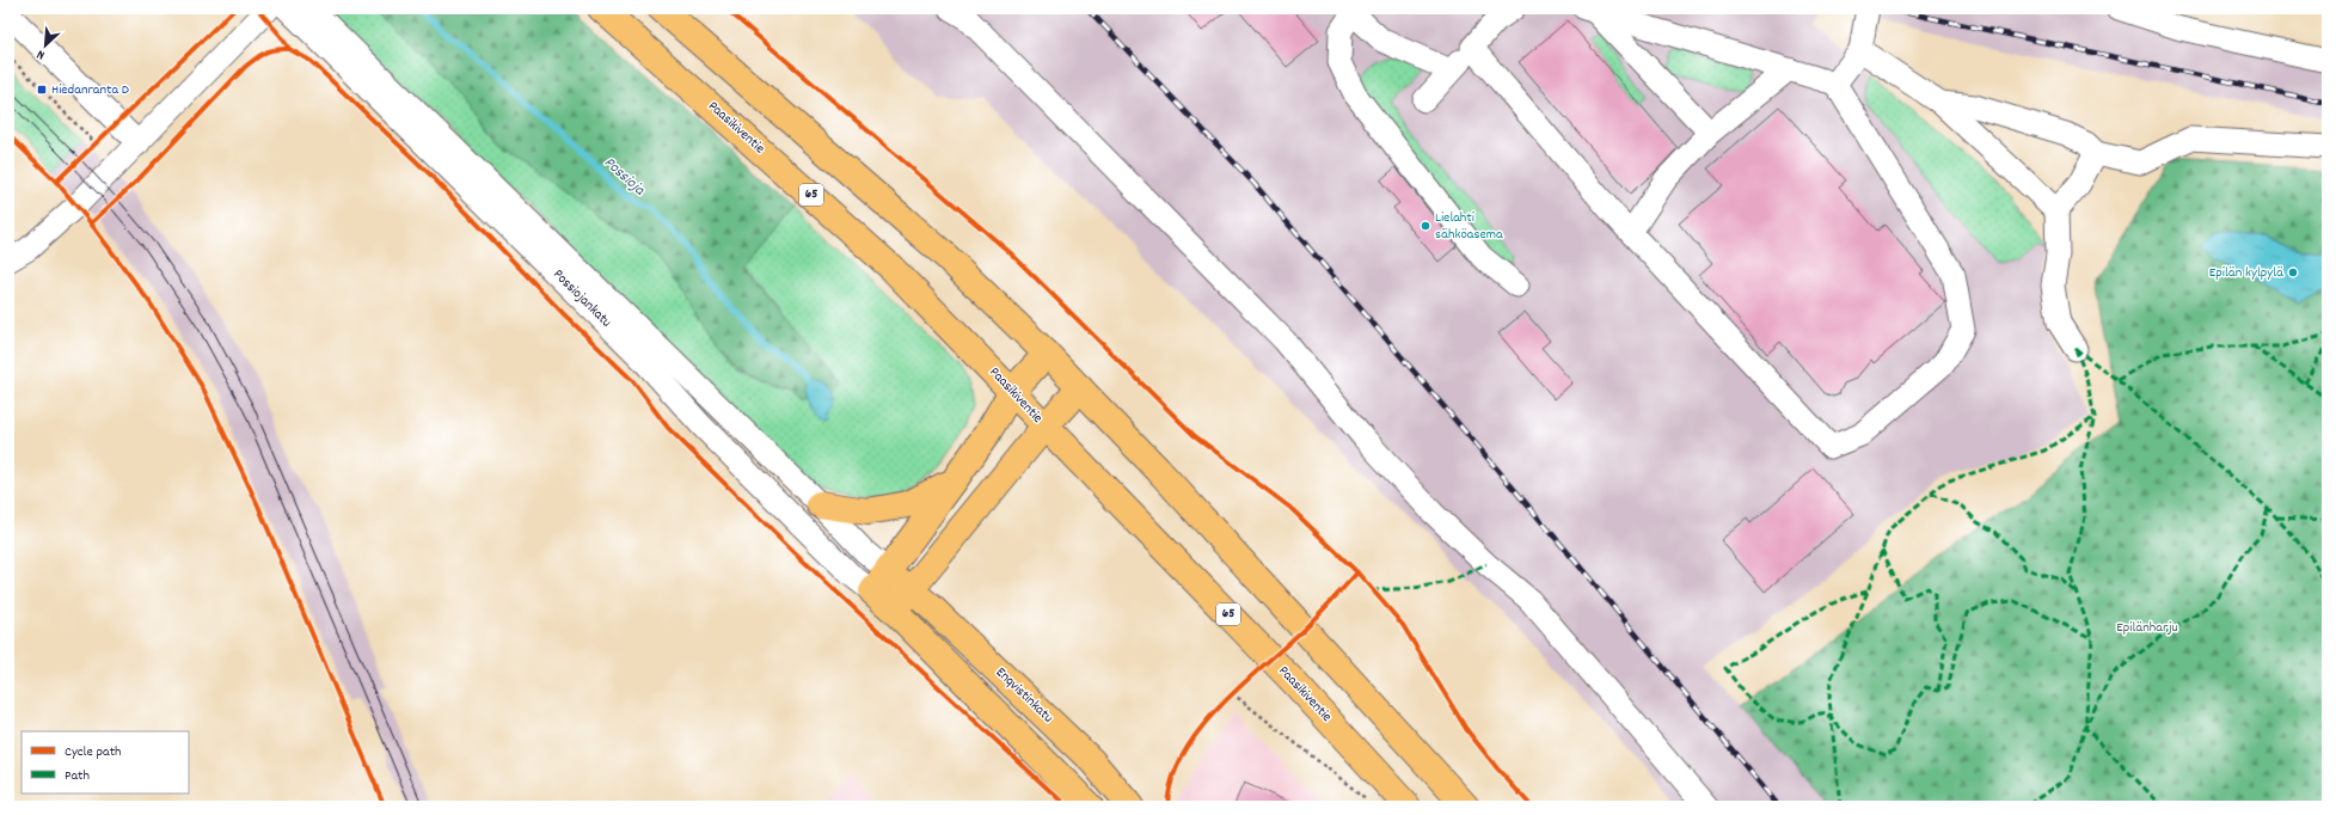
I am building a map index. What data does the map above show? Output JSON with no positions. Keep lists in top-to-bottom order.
{
  "streets": {
    "main road": ["Paasikiventie", "65", "Enqvistinkatu"],
    "street": ["Possiojankatu"]
  },
  "crossings": [
    ["Possiojankatu", "Enqvistinkatu"]
  ],
  "water": ["Possioja"],
  "parks": ["Epilänharju"],
  "places": {
    "transit": ["Hiedanranta D"],
    "other": ["Lielahti sähköasema", "Epilän kylpylä"]
  },
  "legend": ["Cycle path", "Path"],
  "north": "bottom left"
}
